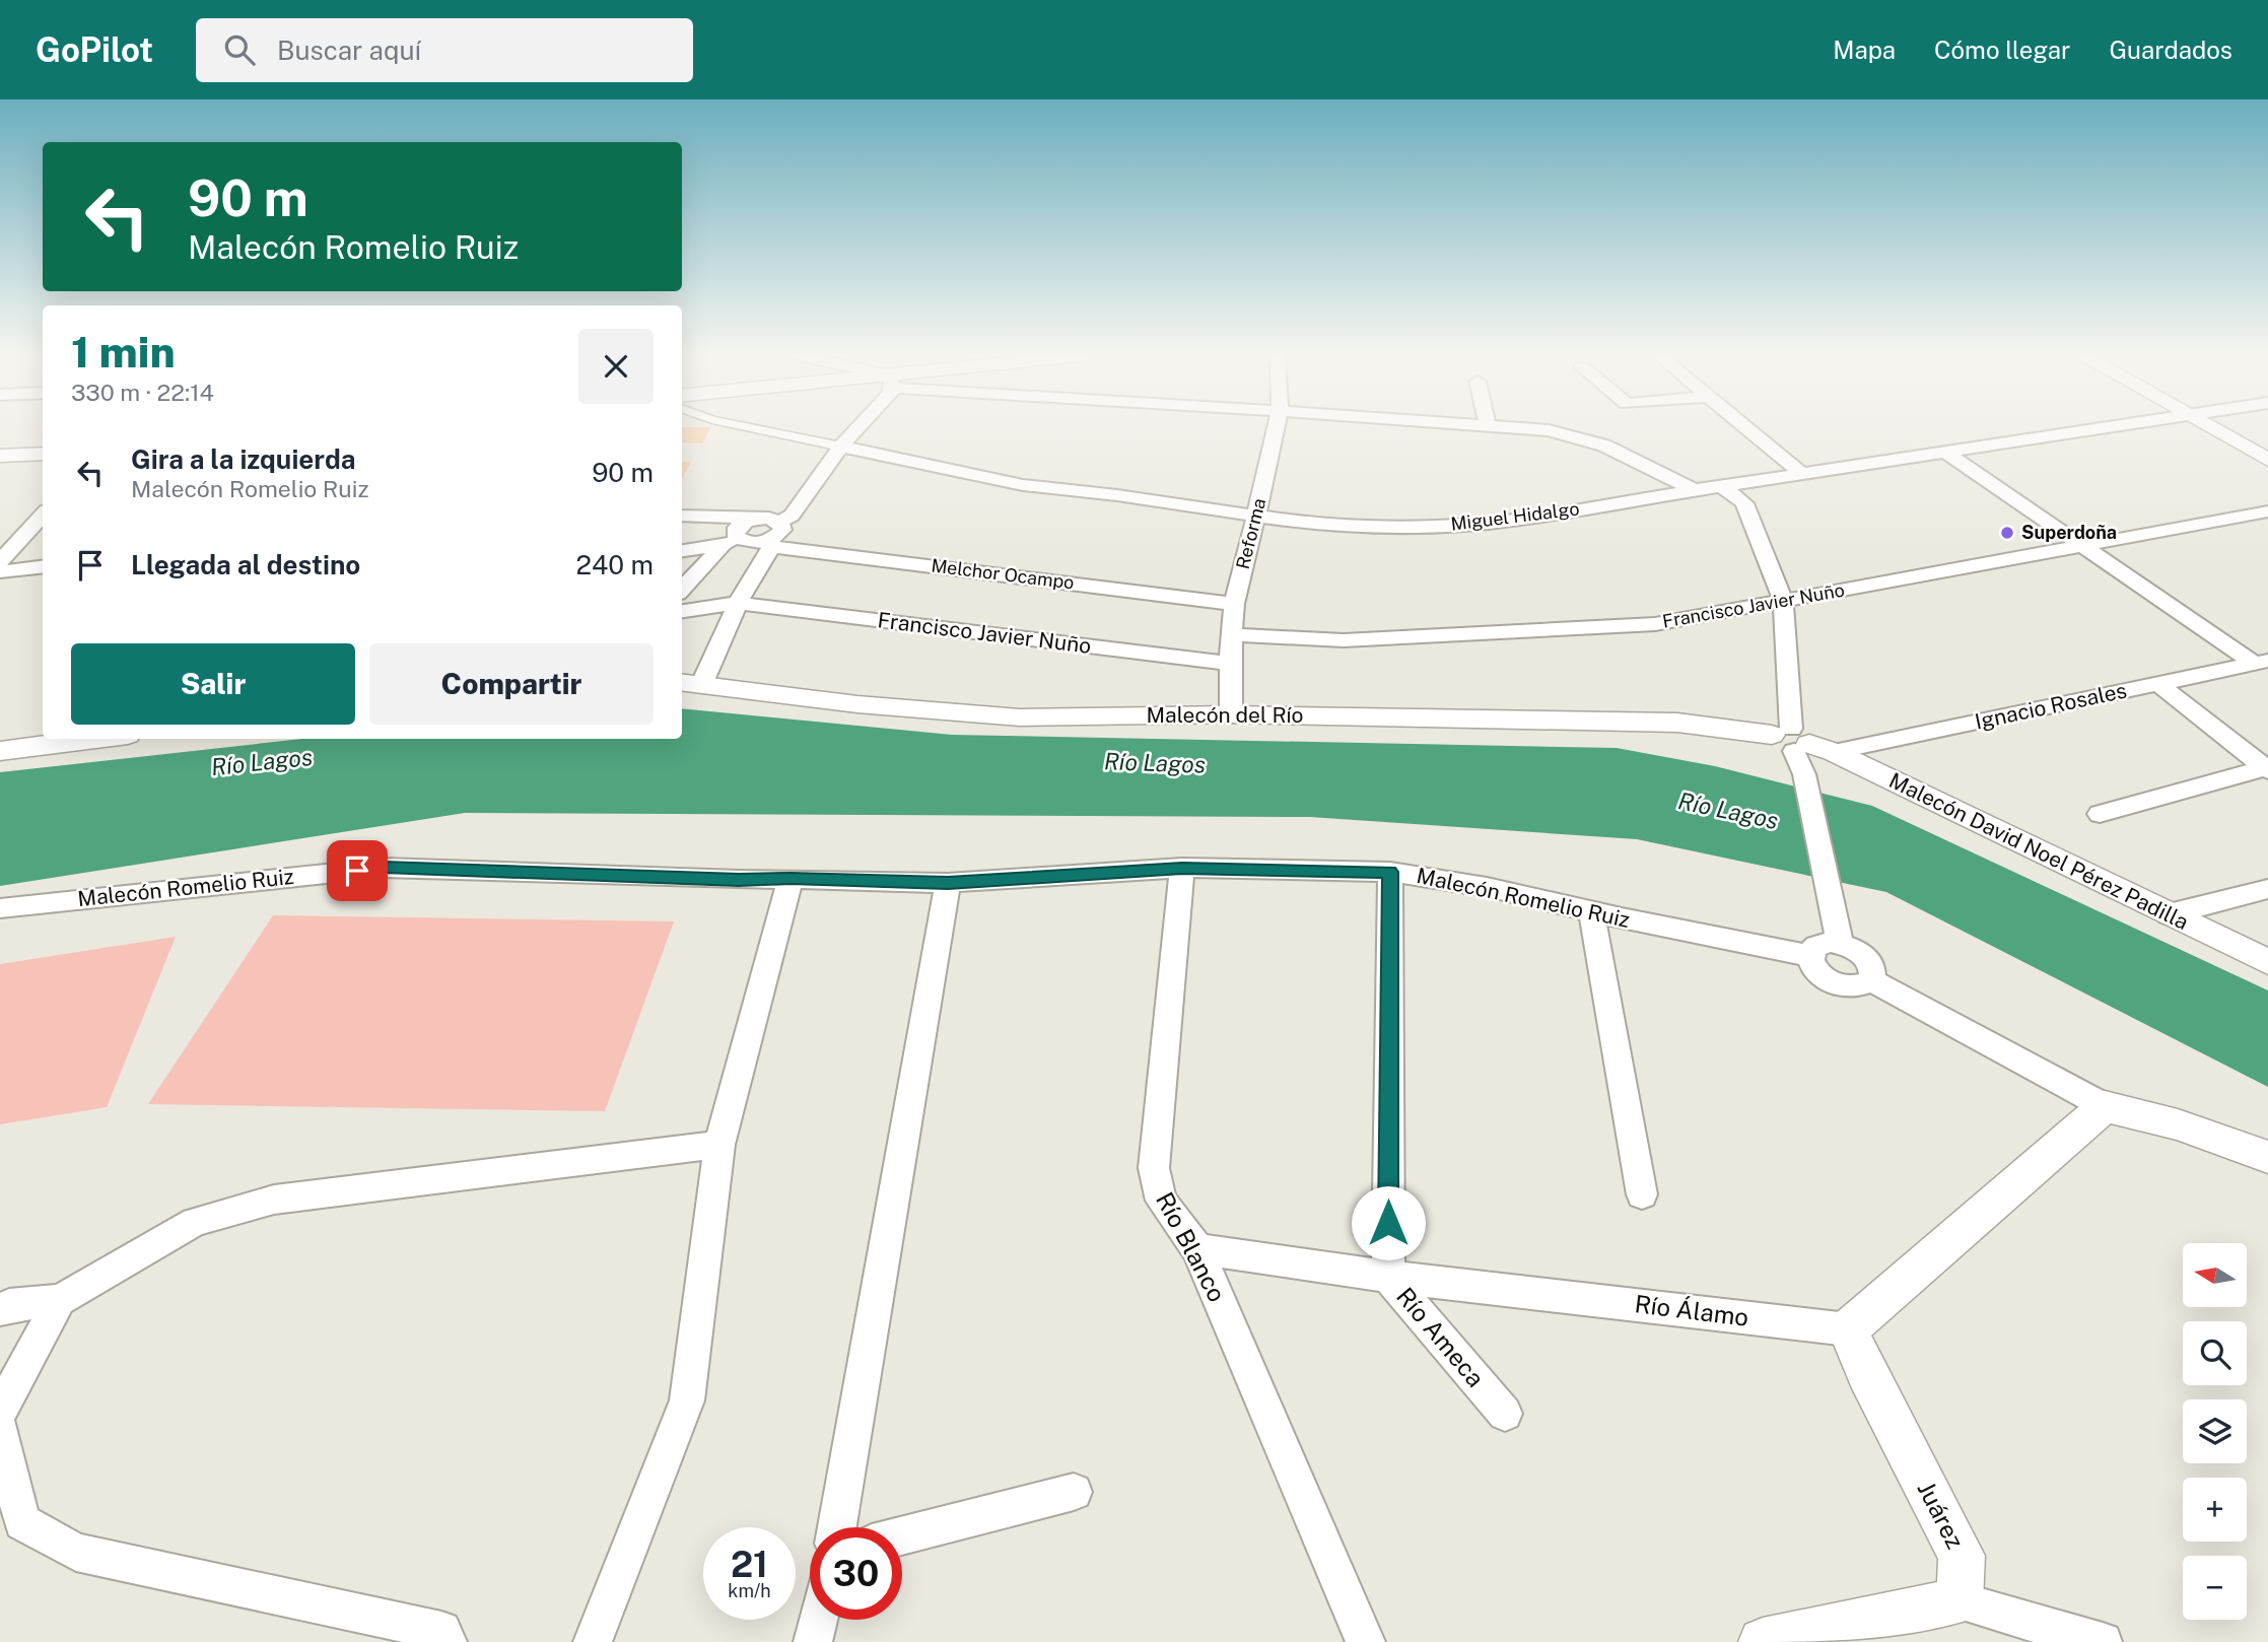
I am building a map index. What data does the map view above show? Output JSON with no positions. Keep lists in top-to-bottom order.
{
  "streets": {
    "street": [
      "Miguel Hidalgo",
      "Reforma",
      "Melchor Ocampo",
      "Francisco Javier Nuño",
      "Ignacio Rosales",
      "Malecón del Río",
      "Malecón David Noel Pérez Padilla",
      "Malecón Romelio Ruiz",
      "Río Blanco",
      "Río Álamo",
      "Río Ameca",
      "Juárez"
    ]
  },
  "crossings": [
    ["Miguel Hidalgo", "Reforma"],
    ["Reforma", "Melchor Ocampo"],
    ["Reforma", "Francisco Javier Nuño"],
    ["Reforma", "Malecón del Río"],
    ["Ignacio Rosales", "Malecón del Río"],
    ["Ignacio Rosales", "Malecón David Noel Pérez Padilla"],
    ["Malecón del Río", "Malecón David Noel Pérez Padilla"],
    ["Malecón Romelio Ruiz", "Río Blanco"],
    ["Malecón Romelio Ruiz", "Río Ameca"],
    ["Río Blanco", "Río Álamo"],
    ["Río Álamo", "Río Ameca"],
    ["Río Álamo", "Juárez"]
  ],
  "water": ["Río Lagos"],
  "places": ["Superdoña"],
  "north": "left",
  "page": {
    "header": "GoPilot",
    "search": "Buscar aquí",
    "nav": ["Mapa", "Cómo llegar", "Guardados"],
    "turn": ["90 m", "Malecón Romelio Ruiz"],
    "heading": ["1 min", "330 m · 22:14"],
    "list": [
      {
        "name": "Gira a la izquierda",
        "note": "Malecón Romelio Ruiz",
        "value": "90 m"
      },
      {
        "name": "Llegada al destino",
        "value": "240 m"
      }
    ],
    "buttons": ["Salir", "Compartir"],
    "map_buttons": ["+", "−"],
    "speed": "21 km/h",
    "limit": "30"
  }
}
